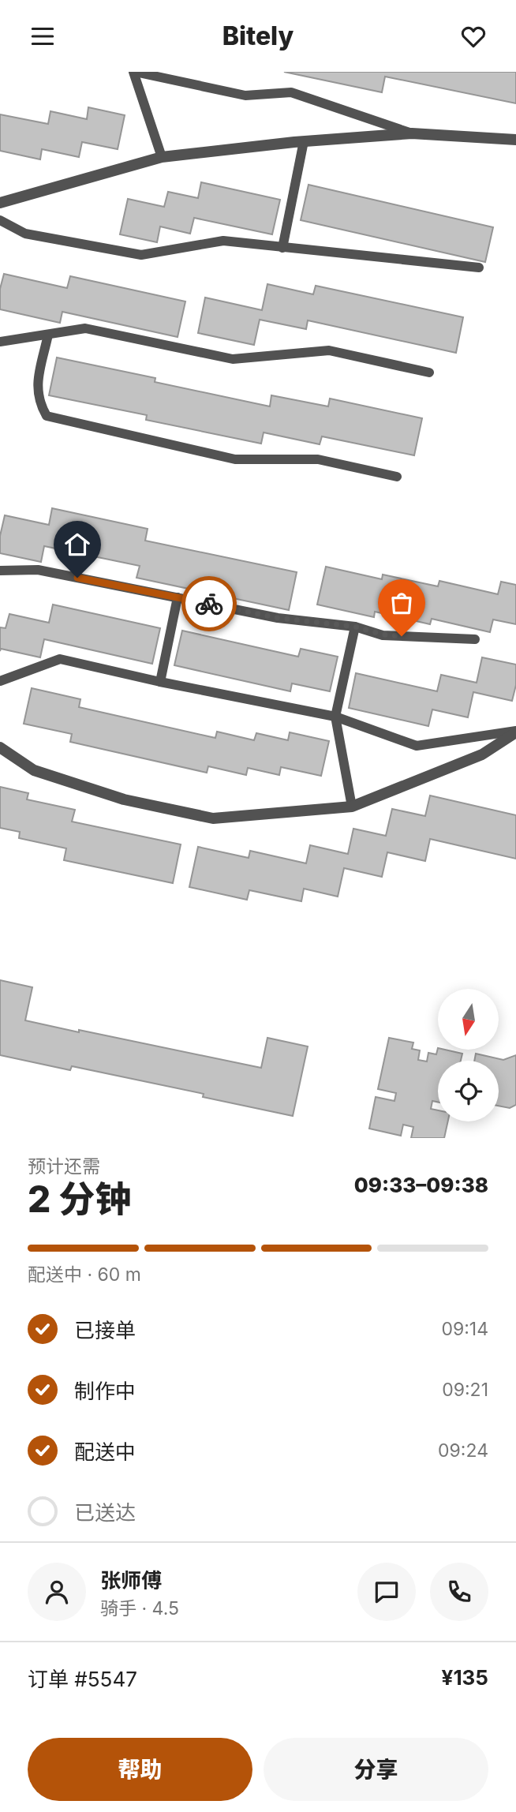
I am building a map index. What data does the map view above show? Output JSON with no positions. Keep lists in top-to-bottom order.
{
  "north": "bottom",
  "page": {
    "header": "Bitely",
    "heading": ["2 分钟", "预计还需", "09:33–09:38"],
    "panel": [
      "张师傅",
      "骑手 · 4.5",
      "订单 #5547",
      "¥135"
    ],
    "bar": "配送中 · 60 m",
    "list": [
      ["已接单", "09:14"],
      ["制作中", "09:21"],
      ["配送中", "09:24"],
      "已送达"
    ],
    "buttons": ["帮助", "分享"]
  }
}
